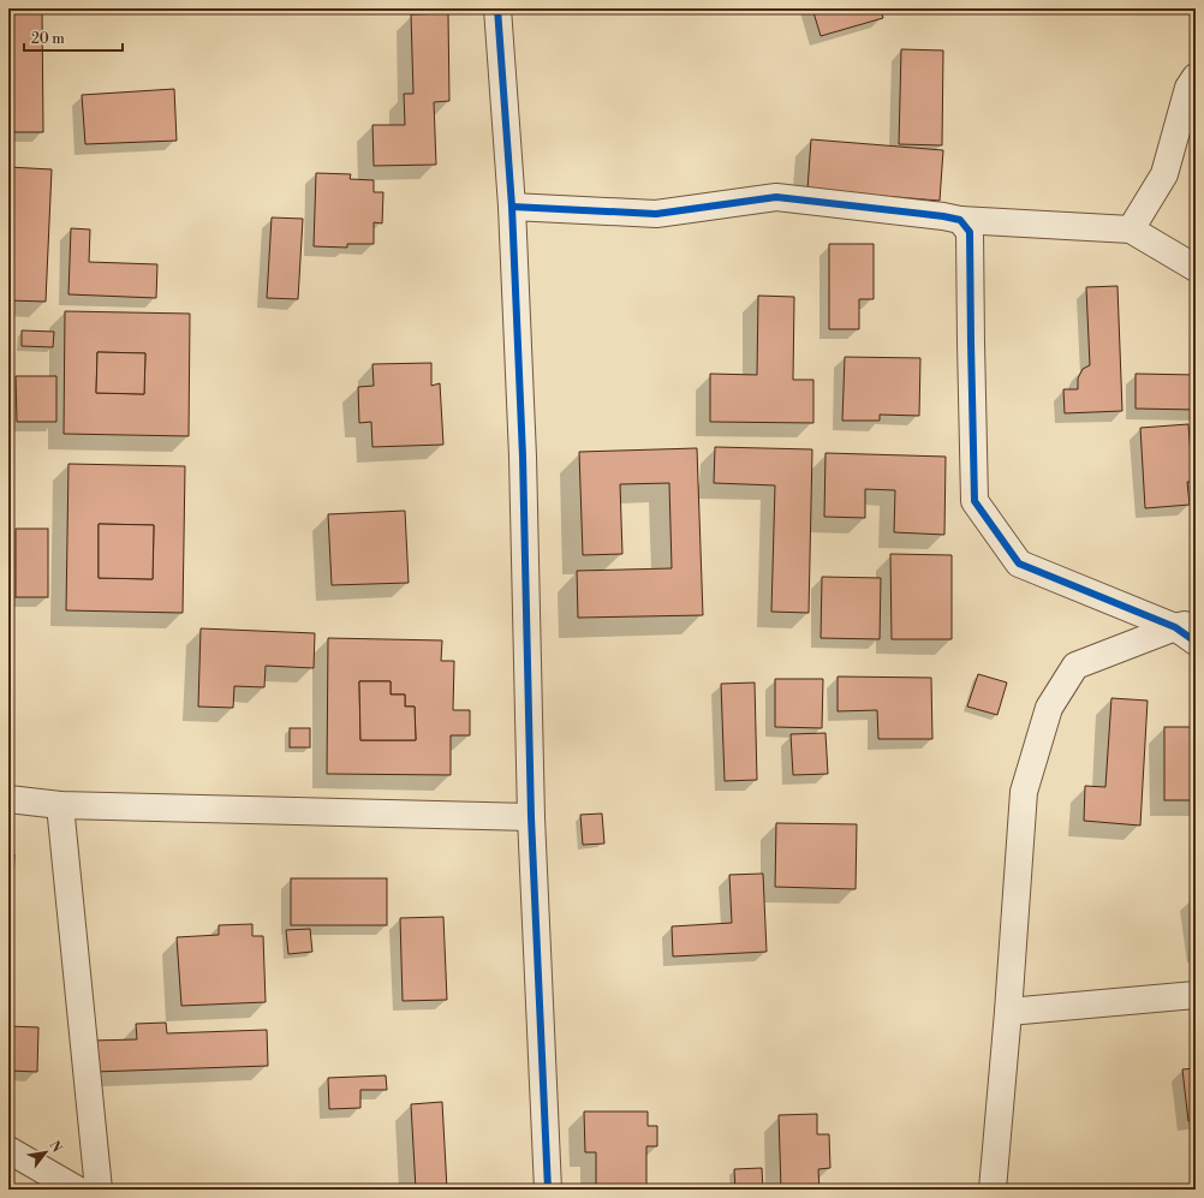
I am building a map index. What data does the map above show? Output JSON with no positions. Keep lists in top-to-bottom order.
{
  "scale_bar": "20 m",
  "north": "top right"
}
